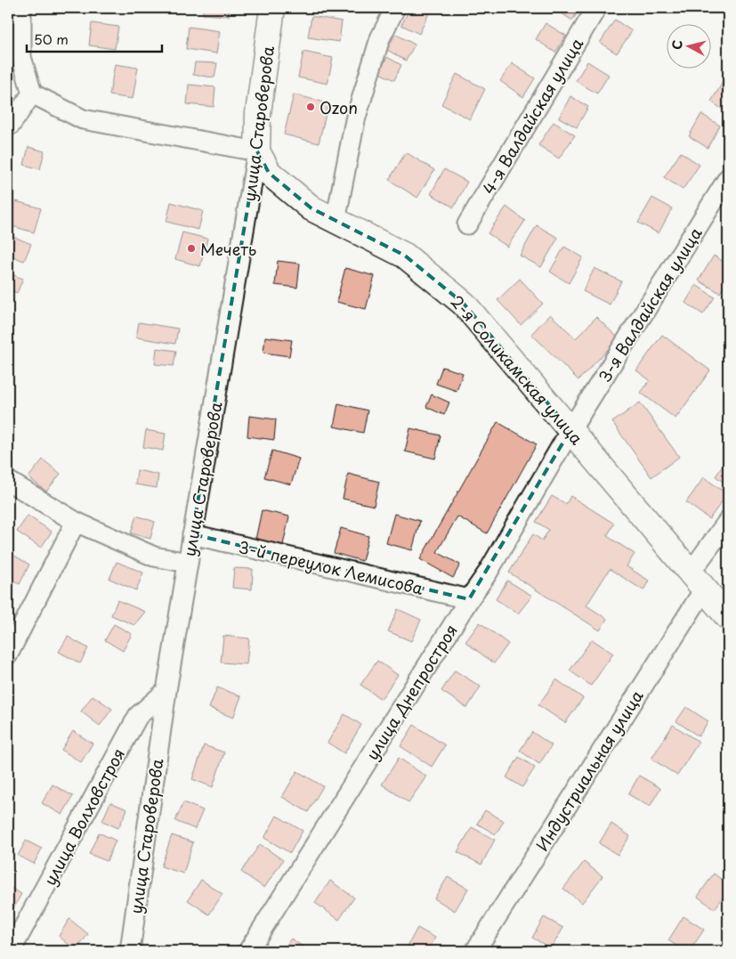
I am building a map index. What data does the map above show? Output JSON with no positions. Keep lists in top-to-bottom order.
{
  "streets": {
    "main road": ["улица Староверова", "2-я Соликамская улица"],
    "street": [
      "4-я Валдайская улица",
      "3-я Валдайская улица",
      "3-й переулок Лемисова",
      "улица Днепростроя",
      "Индустриальная улица",
      "улица Волховстроя"
    ]
  },
  "crossings": [
    ["улица Староверова", "2-я Соликамская улица"],
    ["улица Староверова", "3-й переулок Лемисова"],
    ["улица Староверова", "улица Волховстроя"],
    ["3-я Валдайская улица", "2-я Соликамская улица"],
    ["3-я Валдайская улица", "улица Днепростроя"],
    ["2-я Соликамская улица", "улица Днепростроя"],
    ["2-я Соликамская улица", "Индустриальная улица"],
    ["3-й переулок Лемисова", "улица Днепростроя"]
  ],
  "places": ["Ozon", "Мечеть"],
  "scale_bar": "50 m",
  "north": "left"
}
